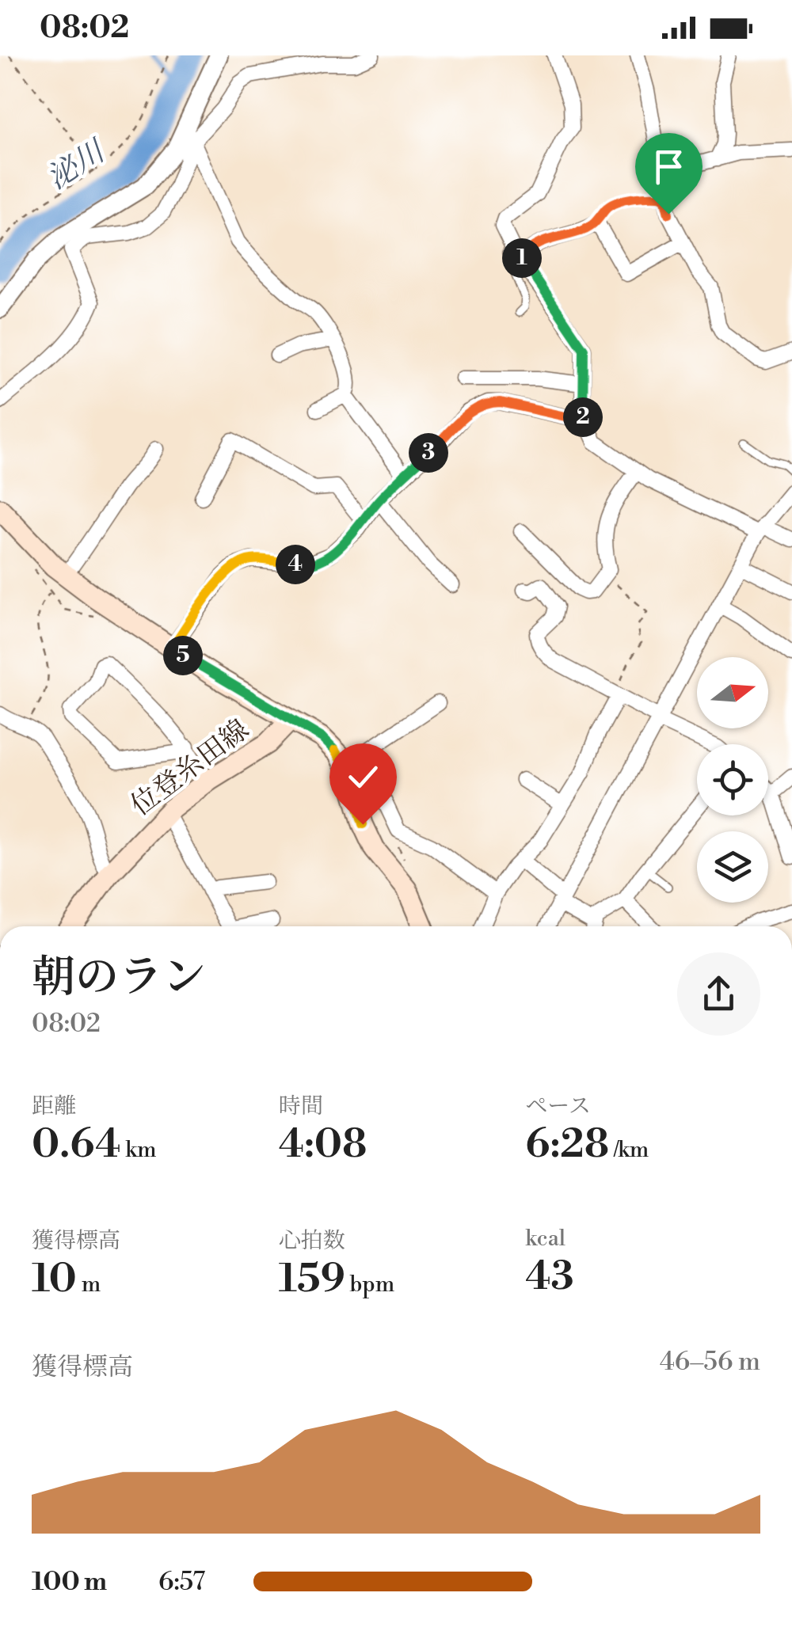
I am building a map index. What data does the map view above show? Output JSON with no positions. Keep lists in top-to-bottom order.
{
  "streets": {
    "main road": ["位登糸田線"]
  },
  "water": ["泌川"],
  "north": "right",
  "page": {
    "status": "08:02",
    "pins": [
      "1",
      "2",
      "3",
      "4",
      "5"
    ],
    "heading": ["朝のラン", "08:02"],
    "stats": [
      ["距離", "0.64 km"],
      ["時間", "4:08"],
      ["ペース", "6:28 /km"],
      ["獲得標高", "10 m"],
      ["心拍数", "159 bpm"],
      ["kcal", "43"]
    ],
    "chart": ["獲得標高", "46–56 m"],
    "list": [
      {
        "name": "100 m",
        "note": "6:57"
      }
    ]
  }
}
